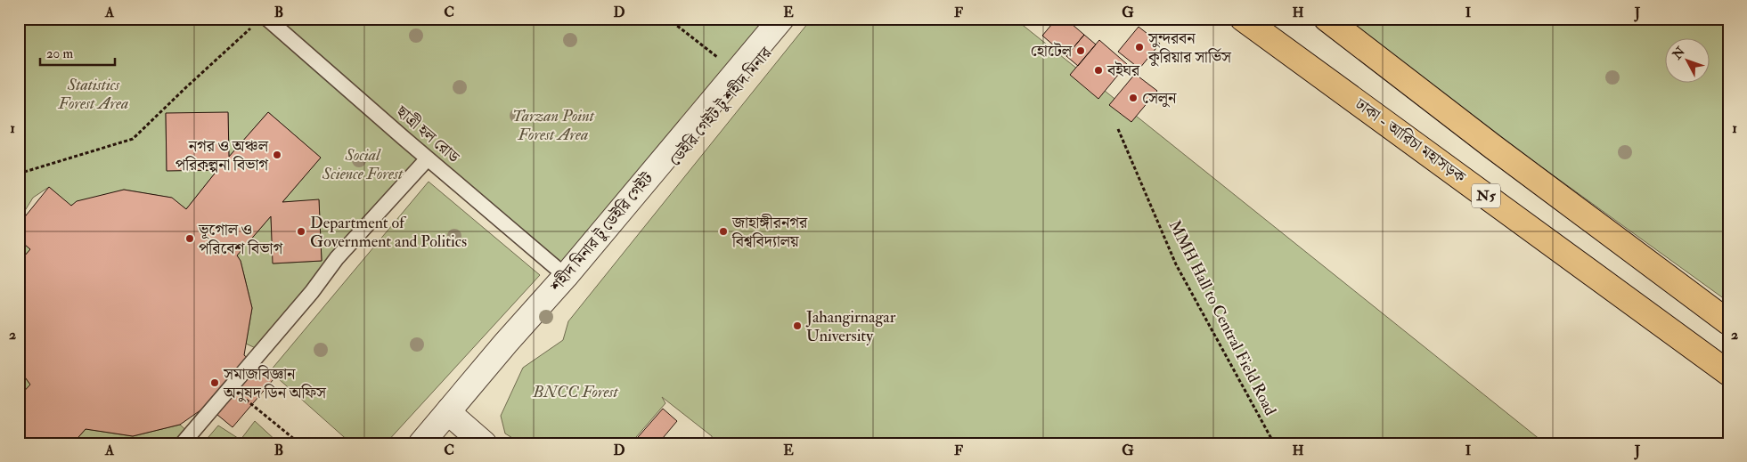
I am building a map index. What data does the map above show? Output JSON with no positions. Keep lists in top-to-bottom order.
{
  "streets": {
    "highway": ["ঢাকা - আরিচা মহাসড়ক", "N5"],
    "street": ["ডেইরি গেইট টু শহীদ মিনার", "শহীদ মিনার টু ডেইরি গেইট"],
    "lane": ["ছাত্রী হল রোড"],
    "path": ["MMH Hall to Central Field Road"]
  },
  "crossings": [
    ["ডেইরি গেইট টু শহীদ মিনার", "ছাত্রী হল রোড"],
    ["ডেইরি গেইট টু শহীদ মিনার", "শহীদ মিনার টু ডেইরি গেইট"],
    ["ছাত্রী হল রোড", "শহীদ মিনার টু ডেইরি গেইট"]
  ],
  "parks": [
    "Statistics Forest Area",
    "Tarzan Point Forest Area",
    "Social Science Forest",
    "BNCC Forest"
  ],
  "places": [
    "সুন্দরবন কুরিয়ার সার্ভিস",
    "হোটেল",
    "বইঘর",
    "সেলুন",
    "নগর ও অঞ্চল পরিকল্পনা বিভাগ",
    "Department of Government and Politics",
    "জাহাঙ্গীরনগর বিশ্ববিদ্যালয়",
    "ভূগোল ও পরিবেশ বিভাগ",
    "Jahangirnagar University",
    "সমাজবিজ্ঞান অনুষদ ডিন অফিস"
  ],
  "scale_bar": "20 m",
  "north": "top left",
  "grid": {
    "columns": [
      "A",
      "B",
      "C",
      "D",
      "E",
      "F",
      "G",
      "H",
      "I",
      "J"
    ],
    "rows": ["1", "2"]
  }
}
